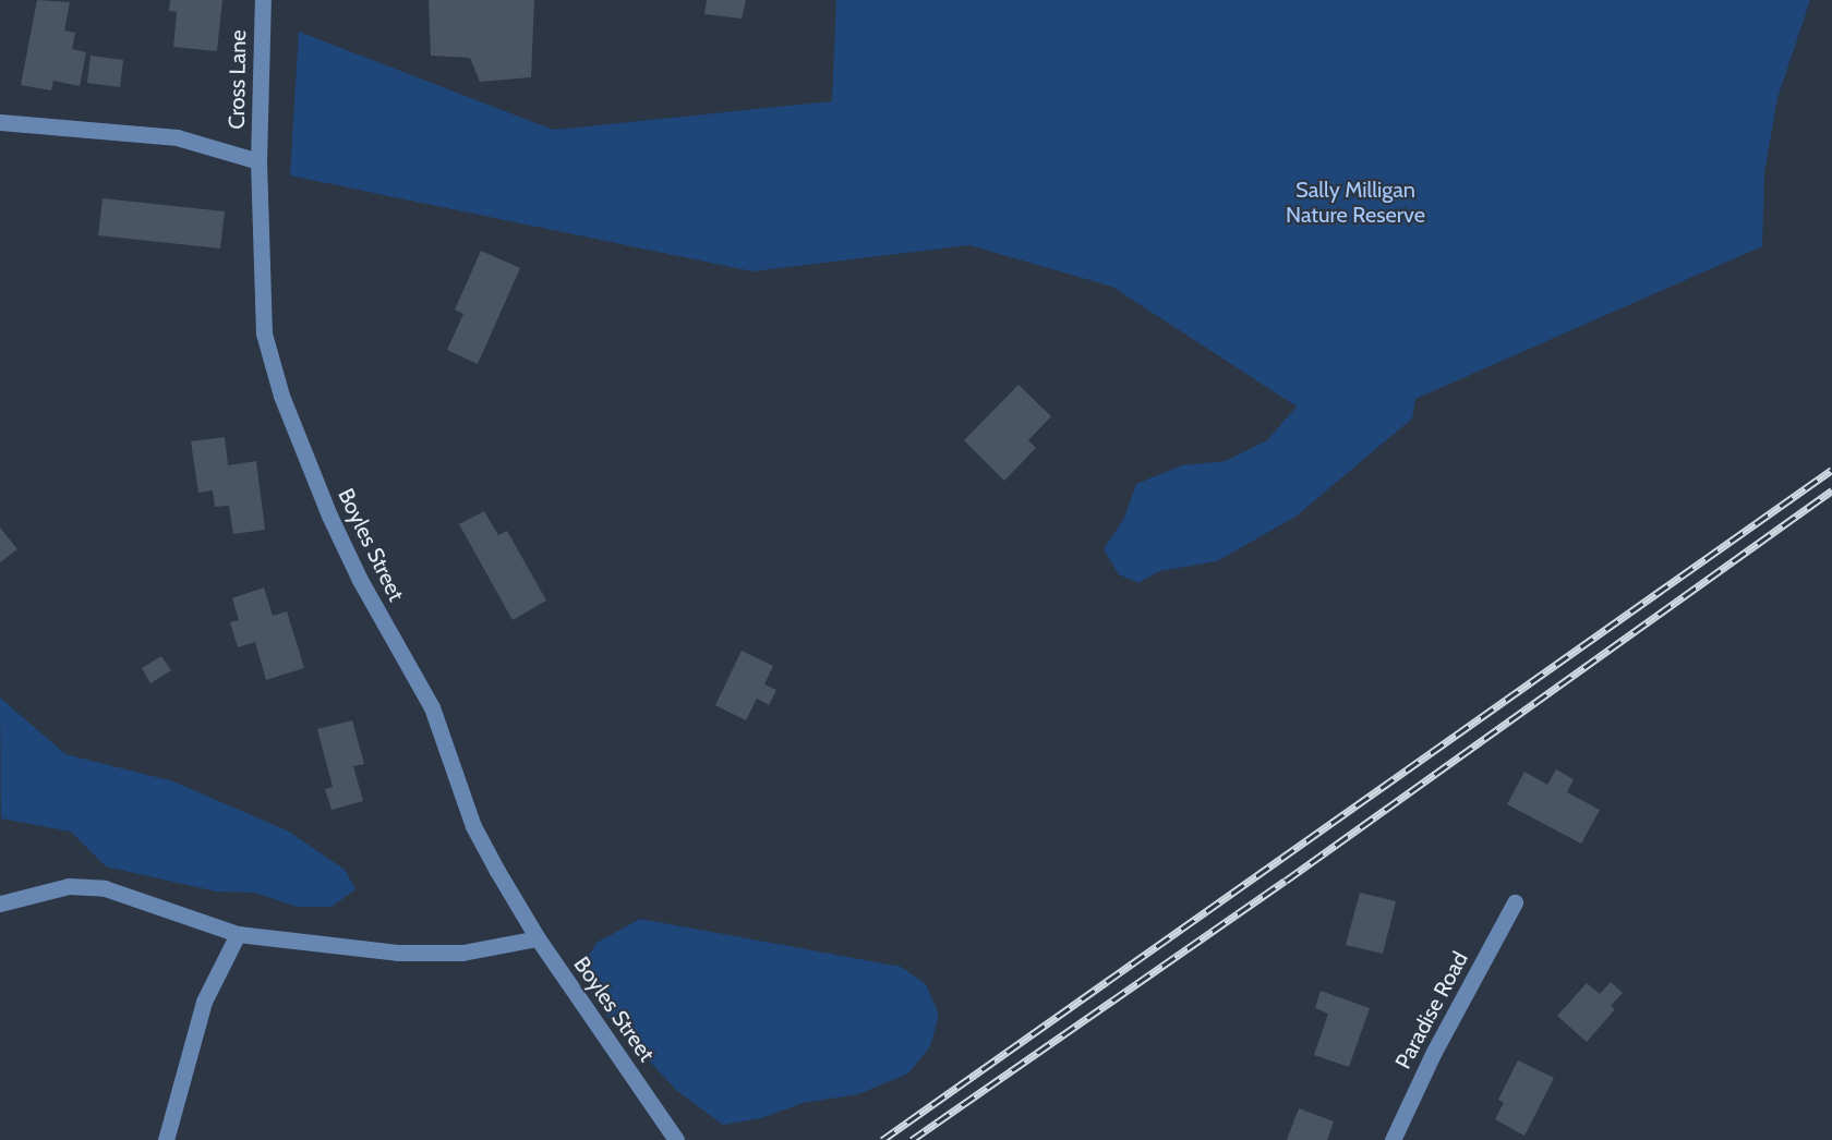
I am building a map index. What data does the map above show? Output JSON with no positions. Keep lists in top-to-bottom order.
{
  "streets": {
    "street": ["Cross Lane", "Boyles Street", "Paradise Road"]
  },
  "crossings": [
    ["Cross Lane", "Boyles Street"]
  ],
  "parks": ["Sally Milligan Nature Reserve"]
}
